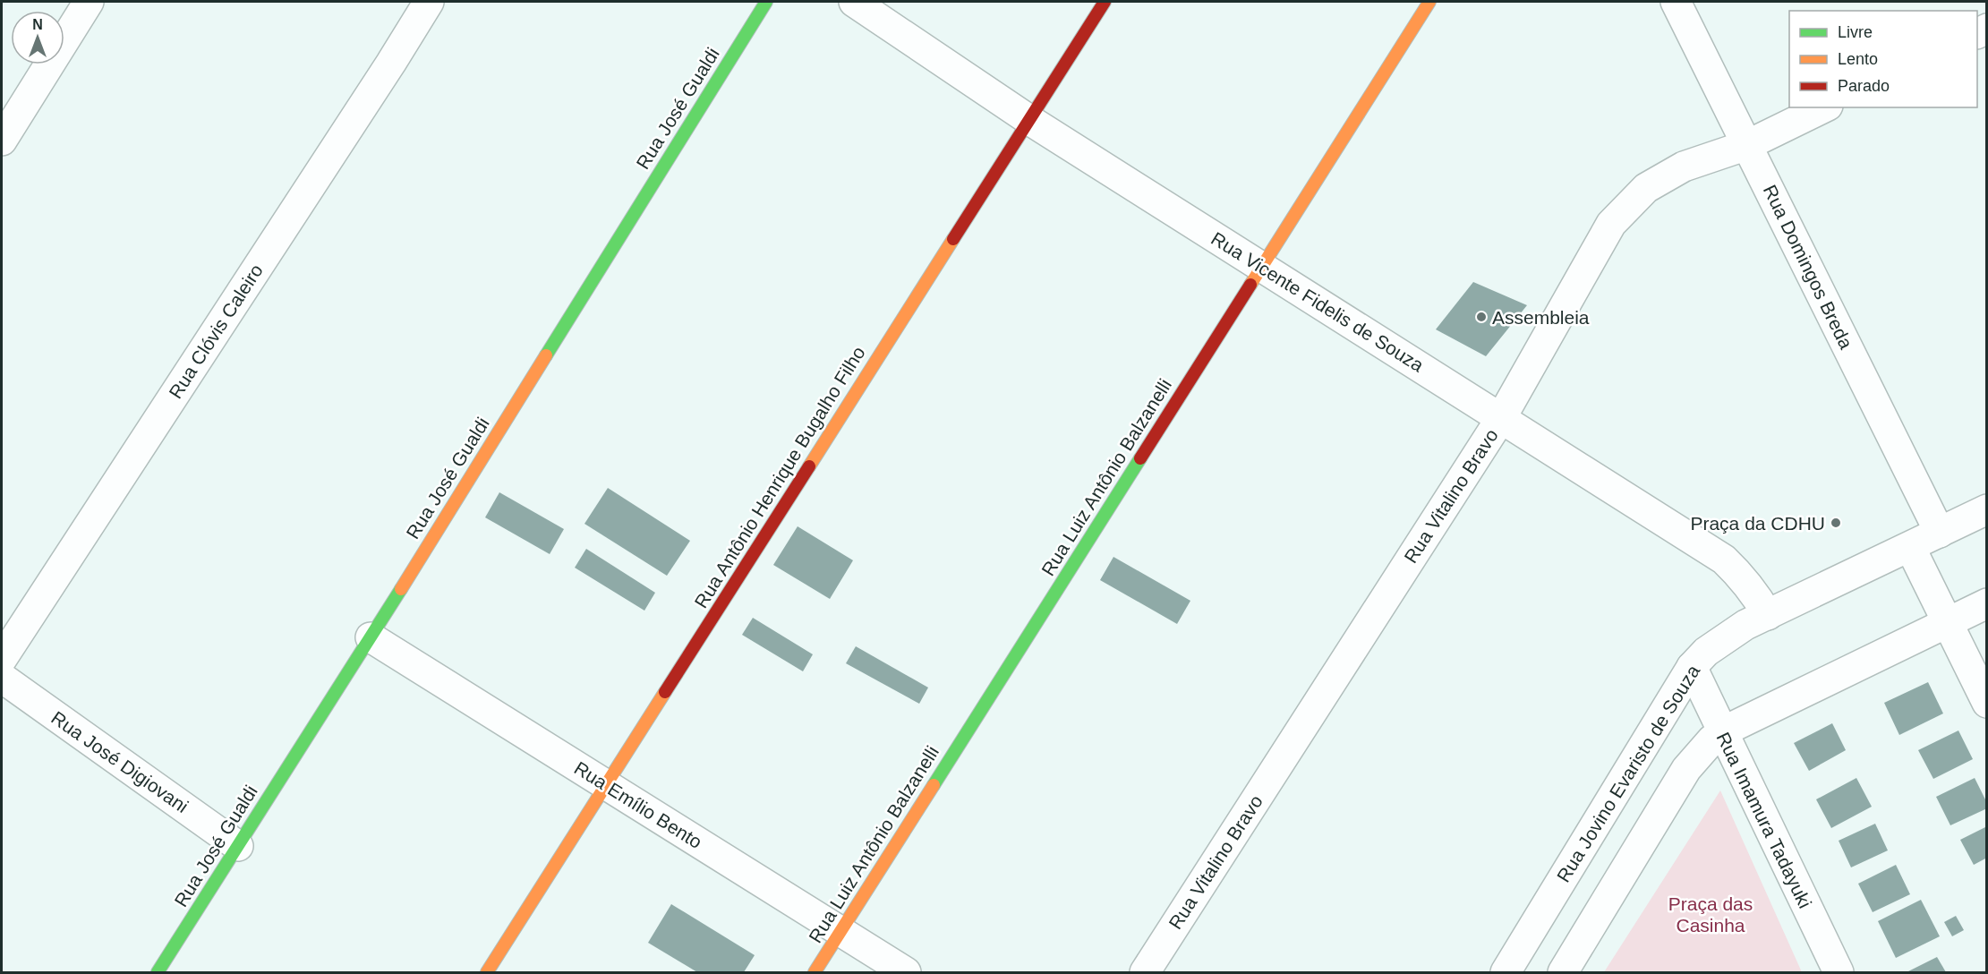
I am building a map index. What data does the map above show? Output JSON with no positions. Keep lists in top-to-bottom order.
{
  "streets": {
    "street": [
      "Rua José Gualdi",
      "Rua Domingos Breda",
      "Rua Vicente Fidelis de Souza",
      "Rua Clóvis Caleiro",
      "Rua Antônio Henrique Bugalho Filho",
      "Rua Luiz Antônio Balzanelli",
      "Rua Vitalino Bravo",
      "Rua José Digiovani",
      "Rua Jovino Evaristo de Souza",
      "Rua Emílio Bento",
      "Rua Imamura Tadayuki"
    ]
  },
  "crossings": [
    ["Rua José Gualdi", "Rua José Digiovani"],
    ["Rua José Gualdi", "Rua Emílio Bento"],
    ["Rua Domingos Breda", "Rua Vitalino Bravo"],
    ["Rua Domingos Breda", "Rua Jovino Evaristo de Souza"],
    ["Rua Vicente Fidelis de Souza", "Rua Antônio Henrique Bugalho Filho"],
    ["Rua Vicente Fidelis de Souza", "Rua Luiz Antônio Balzanelli"],
    ["Rua Vicente Fidelis de Souza", "Rua Vitalino Bravo"],
    ["Rua Vicente Fidelis de Souza", "Rua Jovino Evaristo de Souza"],
    ["Rua Antônio Henrique Bugalho Filho", "Rua Emílio Bento"],
    ["Rua Luiz Antônio Balzanelli", "Rua Emílio Bento"],
    ["Rua Jovino Evaristo de Souza", "Rua Imamura Tadayuki"]
  ],
  "parks": ["Praça das Casinha"],
  "places": ["Assembleia", "Praça da CDHU"],
  "legend": ["Livre", "Lento", "Parado"],
  "north": "top"
}
